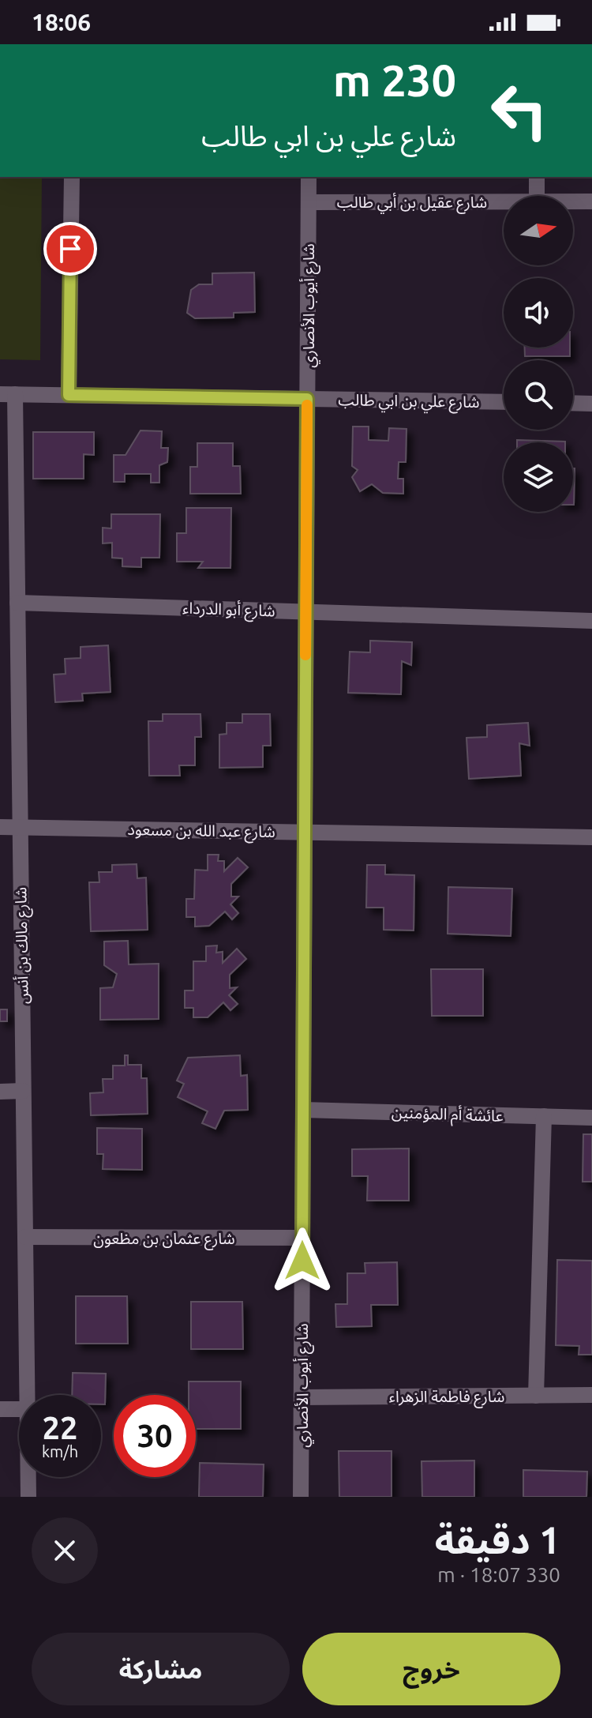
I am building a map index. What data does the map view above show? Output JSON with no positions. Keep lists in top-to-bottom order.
{
  "streets": {
    "street": [
      "شارع عقيل بن أبي طالب",
      "شارع أيوب الأنصاري",
      "شارع علي بن ابي طالب",
      "شارع أبو الدرداء",
      "شارع عبد الله بن مسعود",
      "شارع مالك بن أنس",
      "عائشة أم المؤمنين",
      "شارع عثمان بن مظعون",
      "شارع فاطمة الزهراء"
    ]
  },
  "crossings": [
    ["شارع عقيل بن أبي طالب", "شارع أيوب الأنصاري"],
    ["شارع أيوب الأنصاري", "شارع علي بن ابي طالب"],
    ["شارع أيوب الأنصاري", "شارع أبو الدرداء"],
    ["شارع أيوب الأنصاري", "شارع عبد الله بن مسعود"],
    ["شارع أيوب الأنصاري", "عائشة أم المؤمنين"],
    ["شارع أيوب الأنصاري", "شارع عثمان بن مظعون"],
    ["شارع أيوب الأنصاري", "شارع فاطمة الزهراء"],
    ["شارع علي بن ابي طالب", "شارع مالك بن أنس"],
    ["شارع أبو الدرداء", "شارع مالك بن أنس"],
    ["شارع عبد الله بن مسعود", "شارع مالك بن أنس"],
    ["شارع مالك بن أنس", "شارع عثمان بن مظعون"]
  ],
  "north": "right",
  "page": {
    "status": "18:06",
    "turn": ["230 m", "شارع علي بن ابي طالب"],
    "speed": "22 km/h",
    "limit": "30",
    "heading": ["1 دقيقة", "330 m · 18:07"],
    "buttons": ["خروج", "مشاركة"]
  }
}
